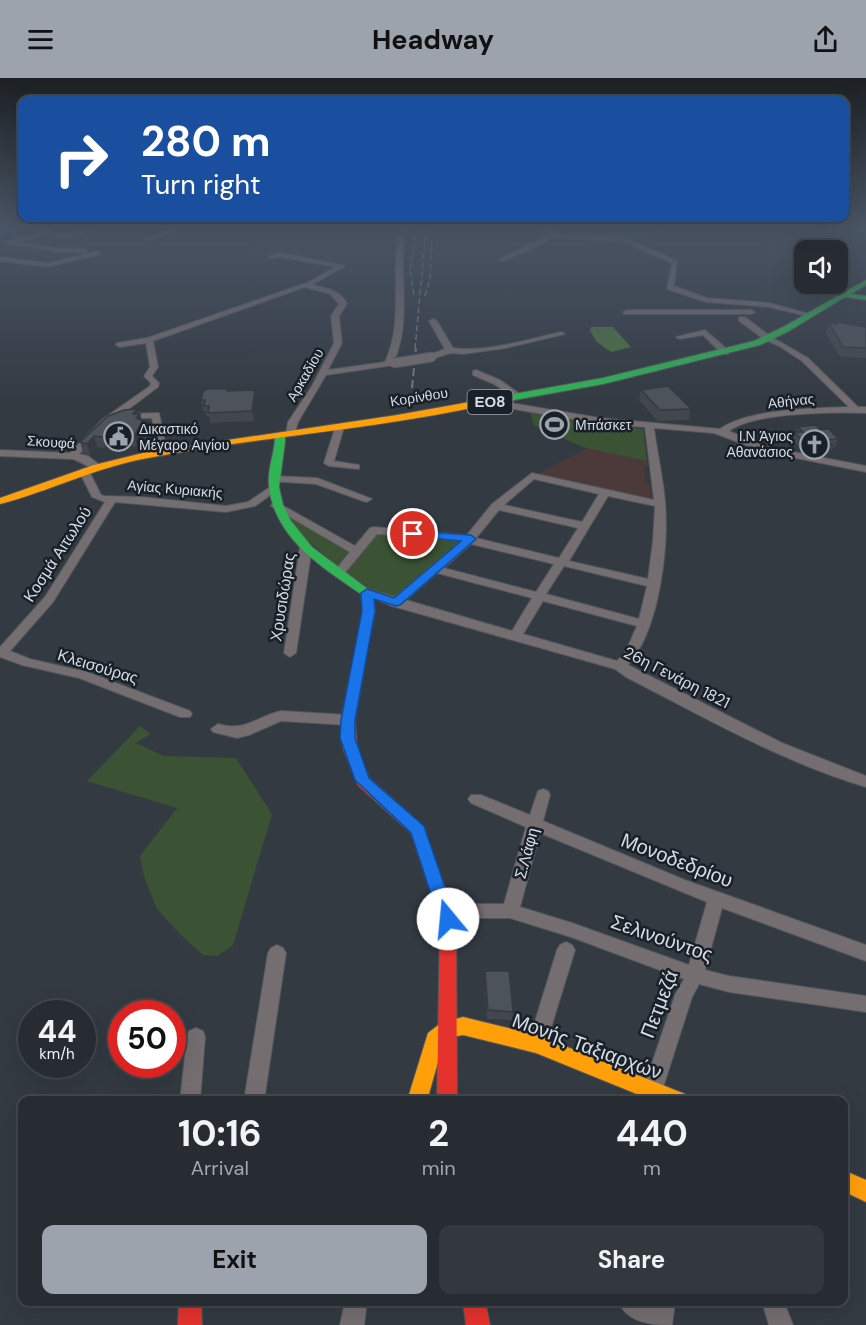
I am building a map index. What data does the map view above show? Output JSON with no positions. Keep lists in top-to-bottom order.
{
  "streets": {
    "main road": ["Κορίνθου", "ΕΟ8", "Μονής Ταξιαρχών"],
    "street": [
      "Αρκαδίου",
      "Αθήνας",
      "Σκουφά",
      "Αγίας Κυριακής",
      "Κοσμά Αιτωλού",
      "Χρυσιδώρας",
      "Κλεισούρας",
      "26η Γενάρη 1821",
      "Σ.Λάφη",
      "Μονοδεδρίου",
      "Σελινούντος",
      "Πετμεζά"
    ]
  },
  "crossings": [
    ["Αρκαδίου", "Κορίνθου"],
    ["Κορίνθου", "Σκουφά"],
    ["Κορίνθου", "Αγίας Κυριακής"],
    ["Σκουφά", "Αγίας Κυριακής"],
    ["Αγίας Κυριακής", "Κοσμά Αιτωλού"],
    ["Κοσμά Αιτωλού", "Κλεισούρας"],
    ["Σ.Λάφη", "Μονοδεδρίου"],
    ["Σ.Λάφη", "Σελινούντος"],
    ["Μονοδεδρίου", "Πετμεζά"],
    ["Σελινούντος", "Πετμεζά"],
    ["Πετμεζά", "Μονής Ταξιαρχών"]
  ],
  "places": {
    "sports": ["Μπάσκετ"],
    "public building": ["Δικαστικό Μέγαρο Αιγίου"],
    "church": ["Ι.Ν Άγιος Αθανάσιος"]
  },
  "page": {
    "header": "Headway",
    "turn": ["280 m", "Turn right"],
    "speed": "44 km/h",
    "limit": "50",
    "eta": [
      "10:16",
      "Arrival",
      "2",
      "min",
      "440",
      "m"
    ],
    "buttons": ["Exit", "Share"]
  }
}
